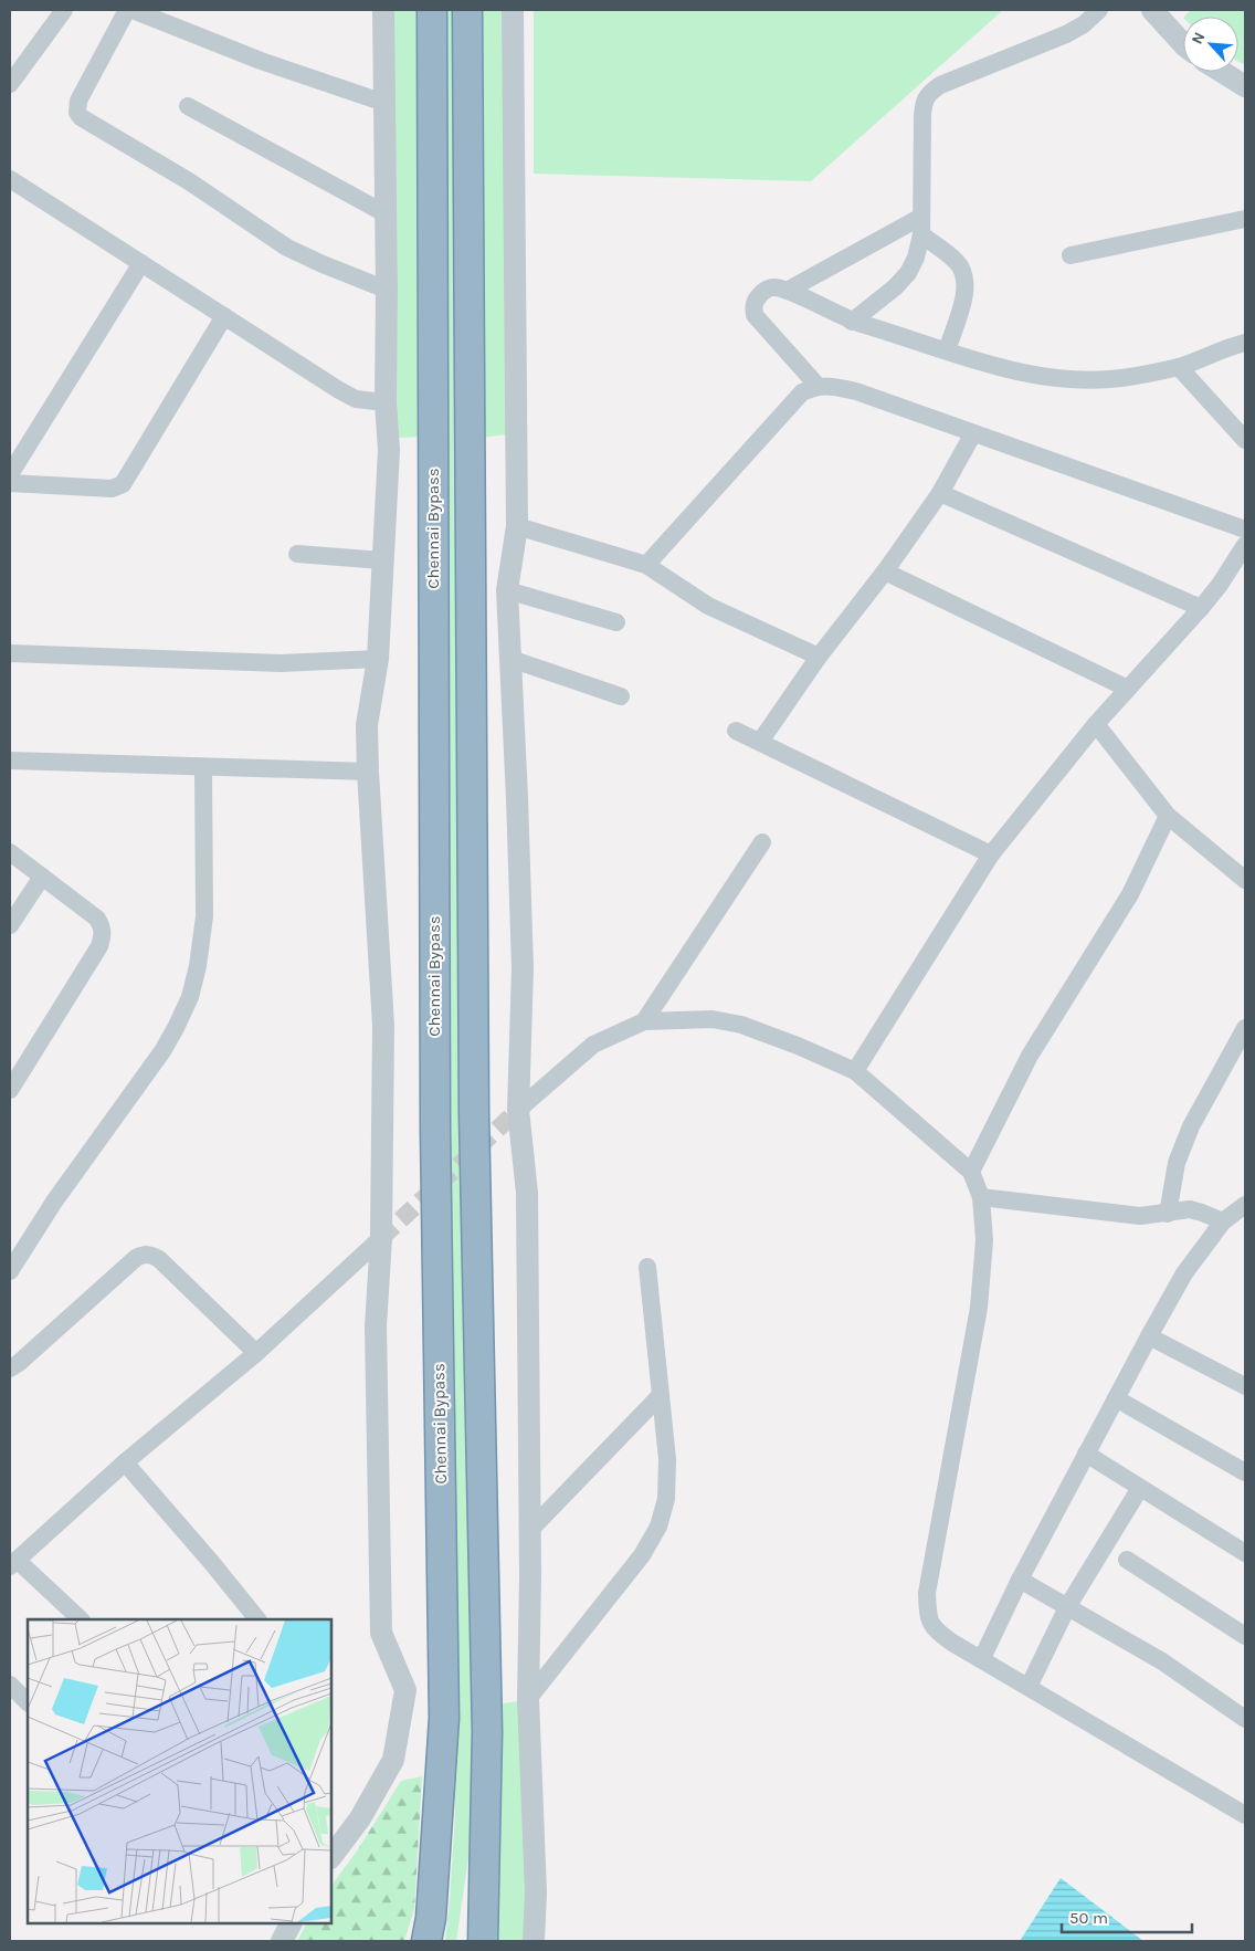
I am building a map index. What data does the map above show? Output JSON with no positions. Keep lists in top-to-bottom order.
{
  "streets": {
    "highway": ["Chennai Bypass"]
  },
  "scale_bar": "50 m",
  "north": "top left"
}
